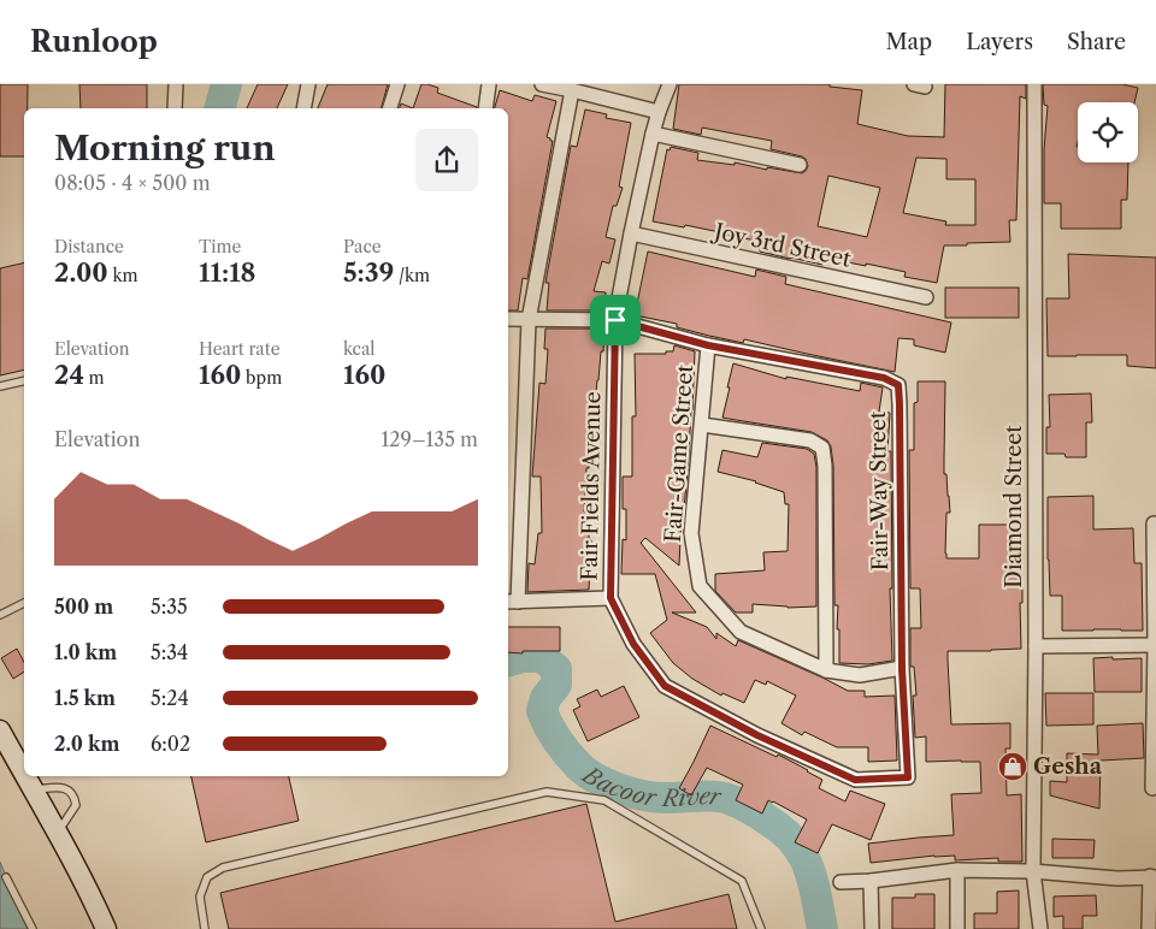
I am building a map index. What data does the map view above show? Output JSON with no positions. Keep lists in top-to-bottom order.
{
  "streets": {
    "street": [
      "Joy 3rd Street",
      "Fair-Game Street",
      "Fair Fields Avenue",
      "Fair-Way Street",
      "Diamond Street"
    ]
  },
  "crossings": [
    ["Joy 3rd Street", "Fair Fields Avenue"],
    ["Fair-Game Street", "Fair-Way Street"],
    ["Fair Fields Avenue", "Fair-Way Street"]
  ],
  "water": ["Bacoor River"],
  "places": {
    "shop": ["Gesha"]
  },
  "page": {
    "header": "Runloop",
    "nav": ["Map", "Layers", "Share"],
    "heading": ["Morning run", "08:05 · 4 × 500 m"],
    "stats": [
      ["Distance", "2.00 km"],
      ["Time", "11:18"],
      ["Pace", "5:39 /km"],
      ["Elevation", "24 m"],
      ["Heart rate", "160 bpm"],
      ["kcal", "160"]
    ],
    "chart": ["Elevation", "129–135 m"],
    "list": [
      {
        "name": "500 m",
        "note": "5:35"
      },
      {
        "name": "1.0 km",
        "note": "5:34"
      },
      {
        "name": "1.5 km",
        "note": "5:24"
      },
      {
        "name": "2.0 km",
        "note": "6:02"
      }
    ]
  }
}
